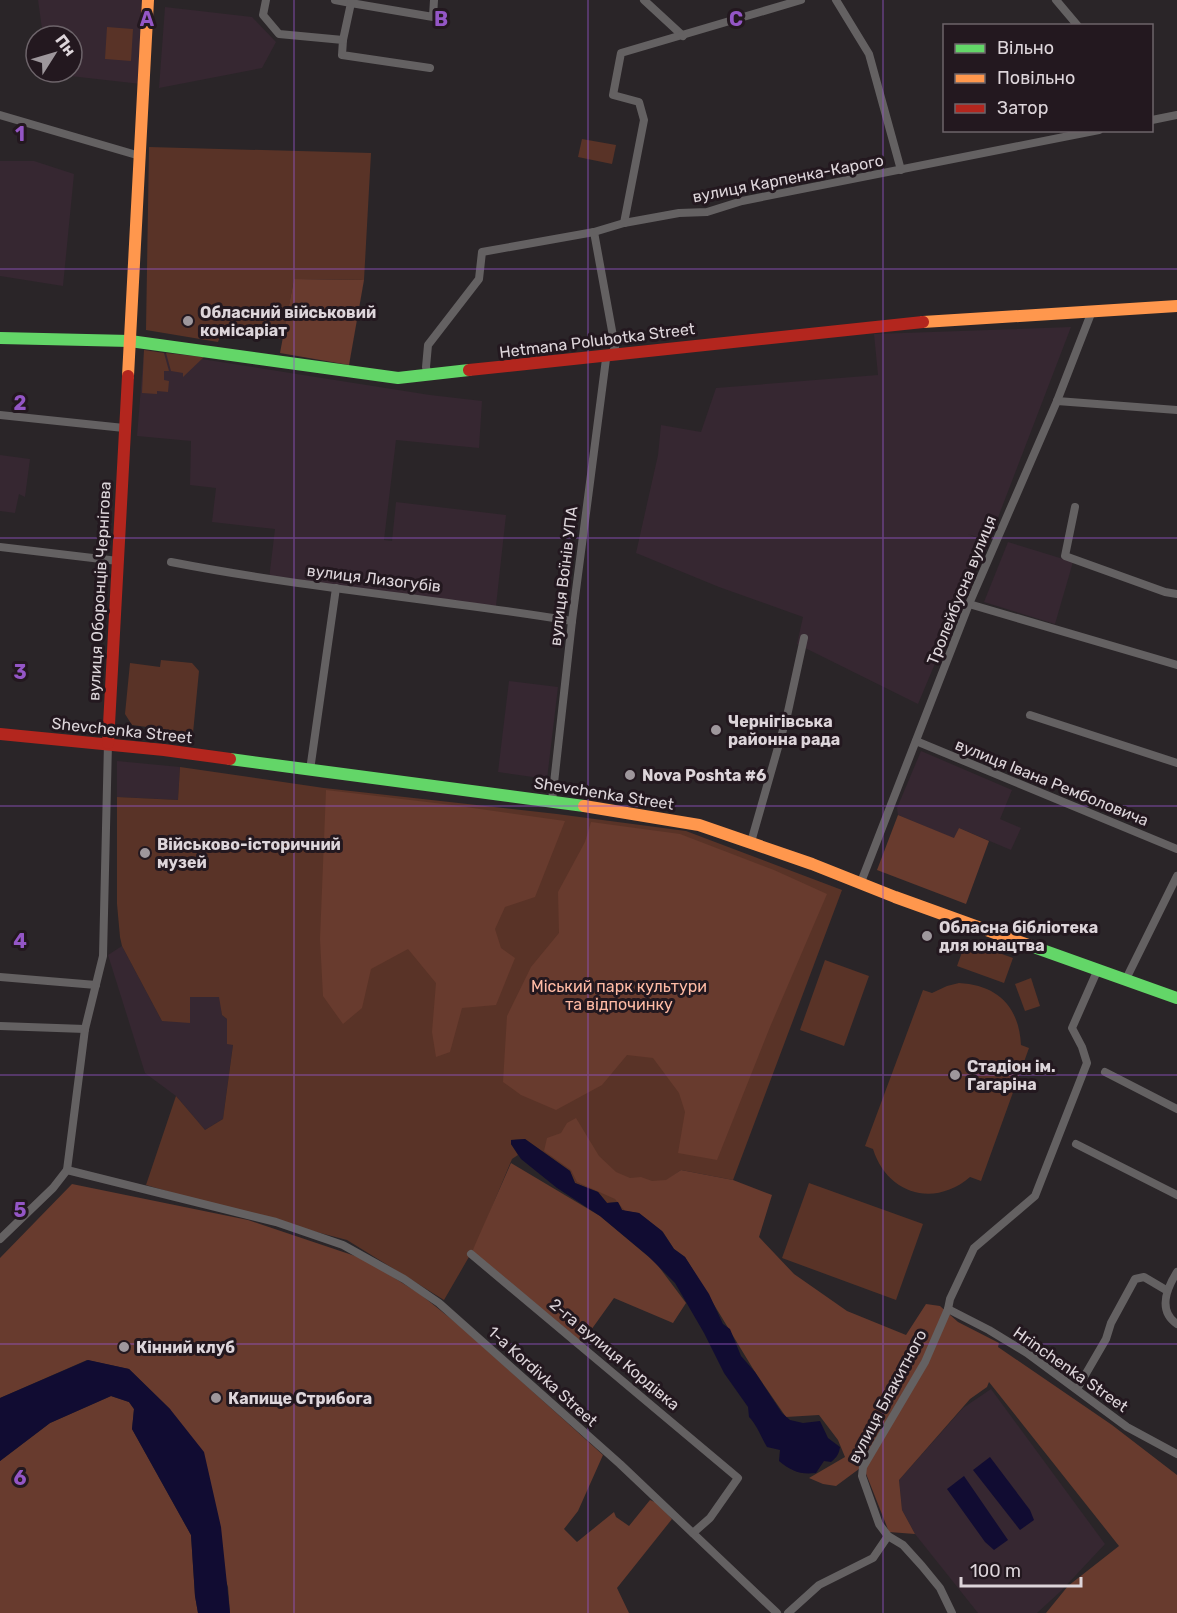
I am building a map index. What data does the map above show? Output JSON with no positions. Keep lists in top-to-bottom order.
{
  "streets": {
    "main road": ["Hetmana Polubotka Street", "вулиця Оборонців Чернігова", "Shevchenka Street"],
    "street": [
      "вулиця Карпенка-Карого",
      "вулиця Воїнів УПА",
      "вулиця Лизогубів",
      "Тролейбусна вулиця",
      "вулиця Івана Ремболовича",
      "2-га вулиця Кордівка",
      "Hrinchenka Street",
      "1-a Kordivka Street",
      "вулиця Блакитного"
    ]
  },
  "crossings": [
    ["вулиця Карпенка-Карого", "Hetmana Polubotka Street"],
    ["вулиця Карпенка-Карого", "вулиця Воїнів УПА"],
    ["Hetmana Polubotka Street", "вулиця Воїнів УПА"],
    ["Hetmana Polubotka Street", "Тролейбусна вулиця"],
    ["Hetmana Polubotka Street", "вулиця Оборонців Чернігова"],
    ["вулиця Воїнів УПА", "вулиця Лизогубів"],
    ["вулиця Воїнів УПА", "Shevchenka Street"],
    ["Тролейбусна вулиця", "Shevchenka Street"],
    ["Тролейбусна вулиця", "вулиця Івана Ремболовича"],
    ["вулиця Оборонців Чернігова", "Shevchenka Street"],
    ["вулиця Оборонців Чернігова", "1-a Kordivka Street"],
    ["Shevchenka Street", "вулиця Блакитного"],
    ["2-га вулиця Кордівка", "1-a Kordivka Street"],
    ["Hrinchenka Street", "вулиця Блакитного"]
  ],
  "parks": ["Міський парк культури та відпочинку"],
  "places": [
    "Обласний військовий комісаріат",
    "Чернігівська районна рада",
    "Nova Poshta #6",
    "Військово-історичний музей",
    "Обласна бібліотека для юнацтва",
    "Стадіон ім. Гагаріна",
    "Кінний клуб",
    "Капище Стрибога"
  ],
  "legend": ["Вільно", "Повільно", "Затор"],
  "scale_bar": "100 m",
  "north": "top right",
  "grid": {
    "columns": ["A", "B", "C"],
    "rows": [
      "1",
      "2",
      "3",
      "4",
      "5",
      "6"
    ]
  }
}
